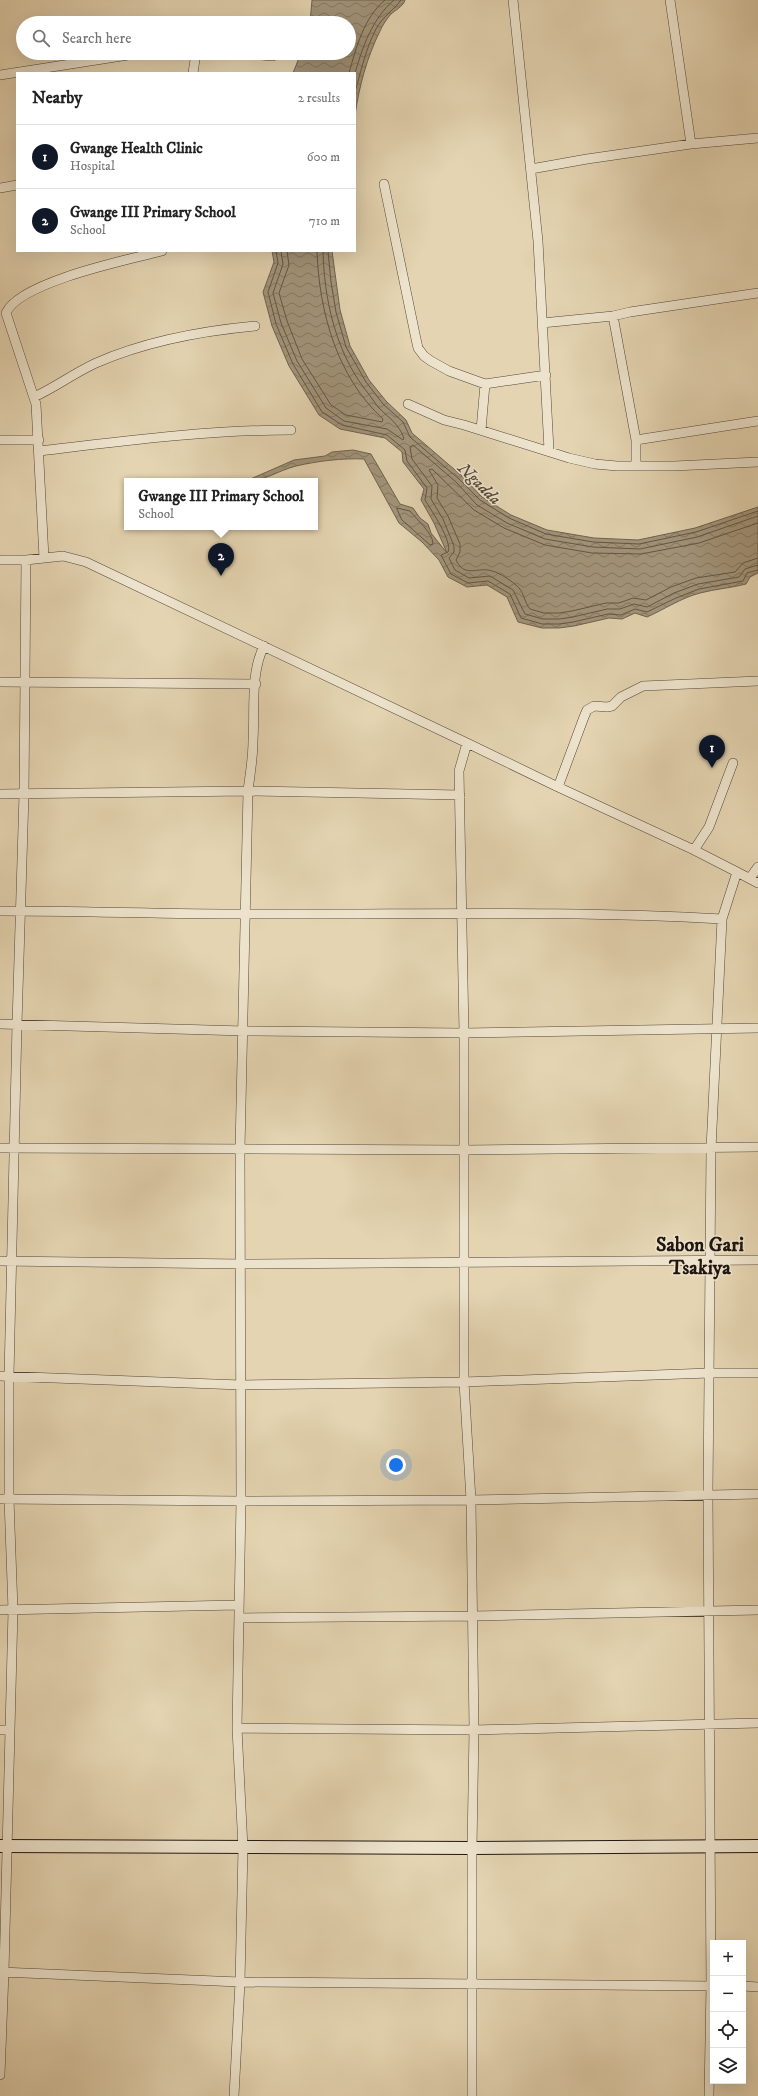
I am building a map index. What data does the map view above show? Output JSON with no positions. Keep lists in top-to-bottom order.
{
  "districts": ["Sabon Gari Tsakiya"],
  "water": ["Ngadda"],
  "page": {
    "search": "Search here",
    "heading": ["Nearby", "2 results"],
    "list": [
      {
        "mark": "1",
        "name": "Gwange Health Clinic",
        "note": "Hospital",
        "value": "600 m"
      },
      {
        "mark": "2",
        "name": "Gwange III Primary School",
        "note": "School",
        "value": "710 m"
      }
    ],
    "popup": ["Gwange III Primary School", "School"],
    "pins": ["2", "1"],
    "map_buttons": ["+", "−"]
  }
}
